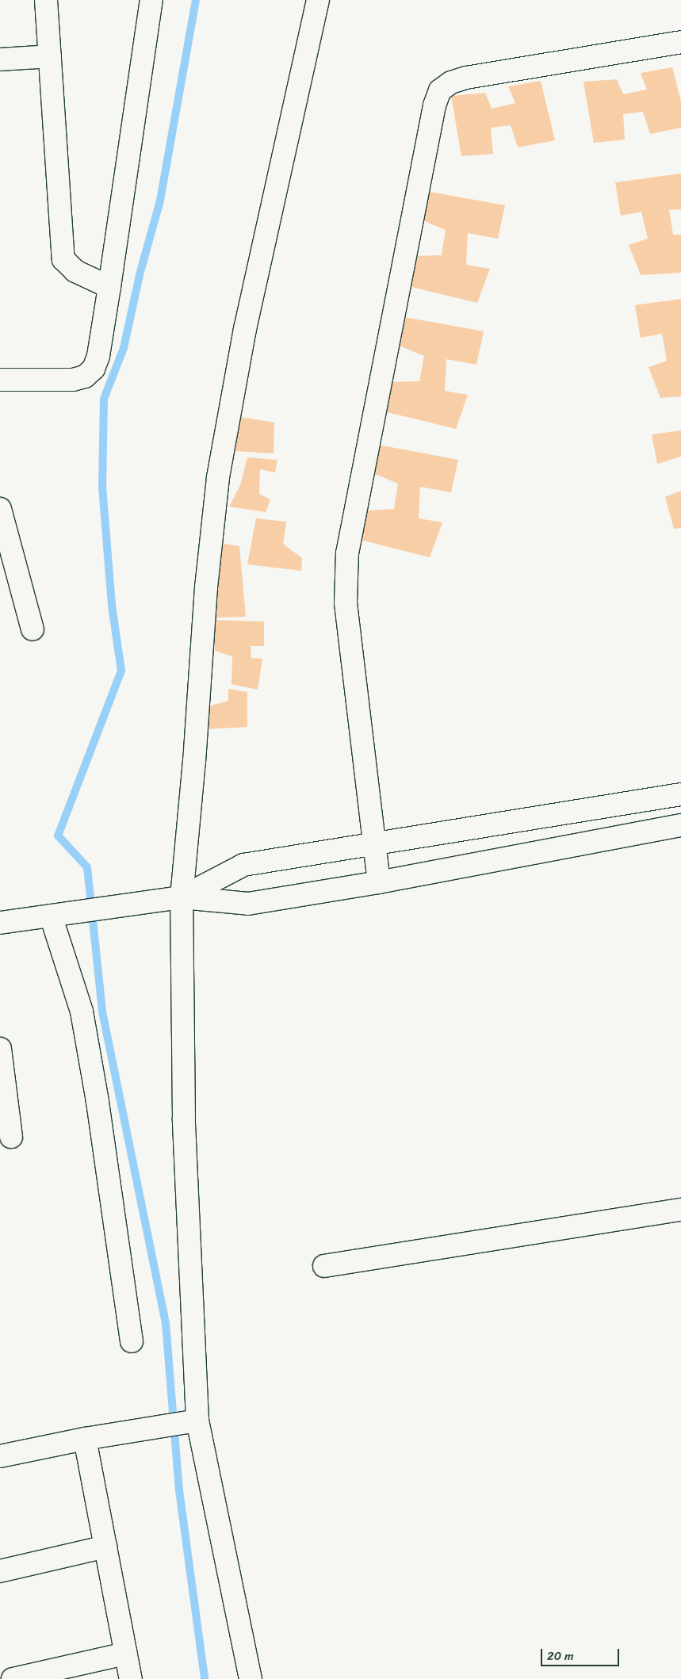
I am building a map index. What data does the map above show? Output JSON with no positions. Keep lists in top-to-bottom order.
{
  "scale_bar": "20 m"
}
